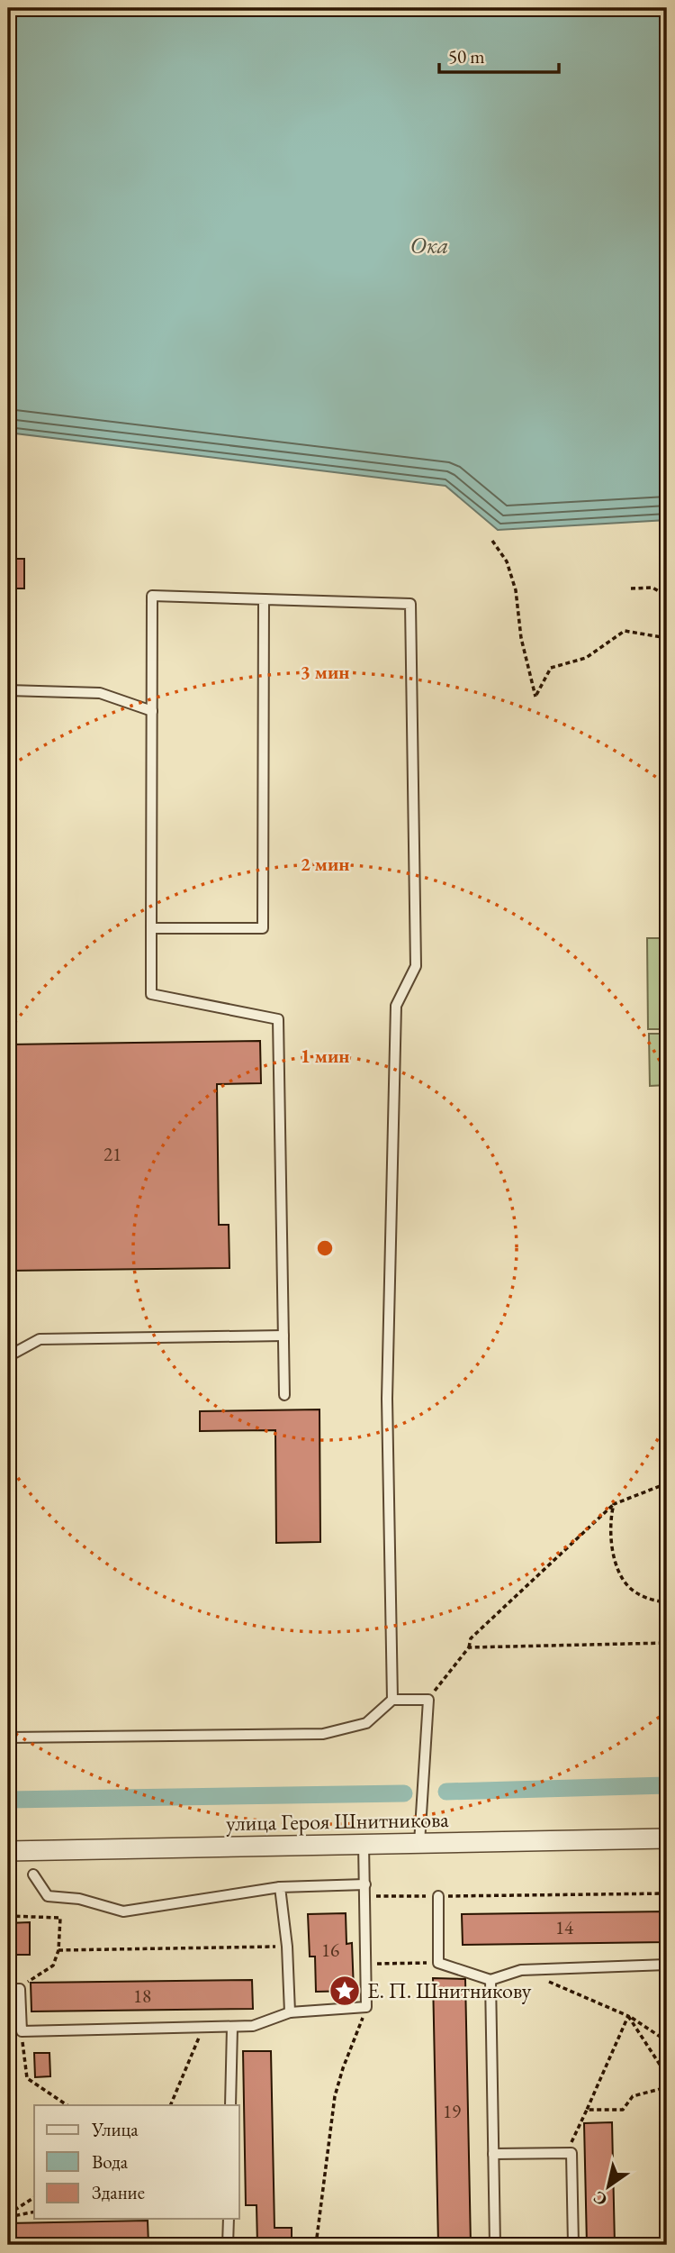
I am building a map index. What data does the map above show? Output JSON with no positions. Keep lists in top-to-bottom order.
{
  "streets": {
    "street": ["улица Героя Шнитникова"]
  },
  "water": ["Ока"],
  "places": {
    "place": ["Е. П. Шнитникову"]
  },
  "house_numbers": [
    "21",
    "14",
    "16",
    "18",
    "19"
  ],
  "legend": ["Улица", "Вода", "Здание"],
  "scale_bar": "50 m",
  "north": "bottom left",
  "rings": ["3 мин", "2 мин", "1 мин"]
}
